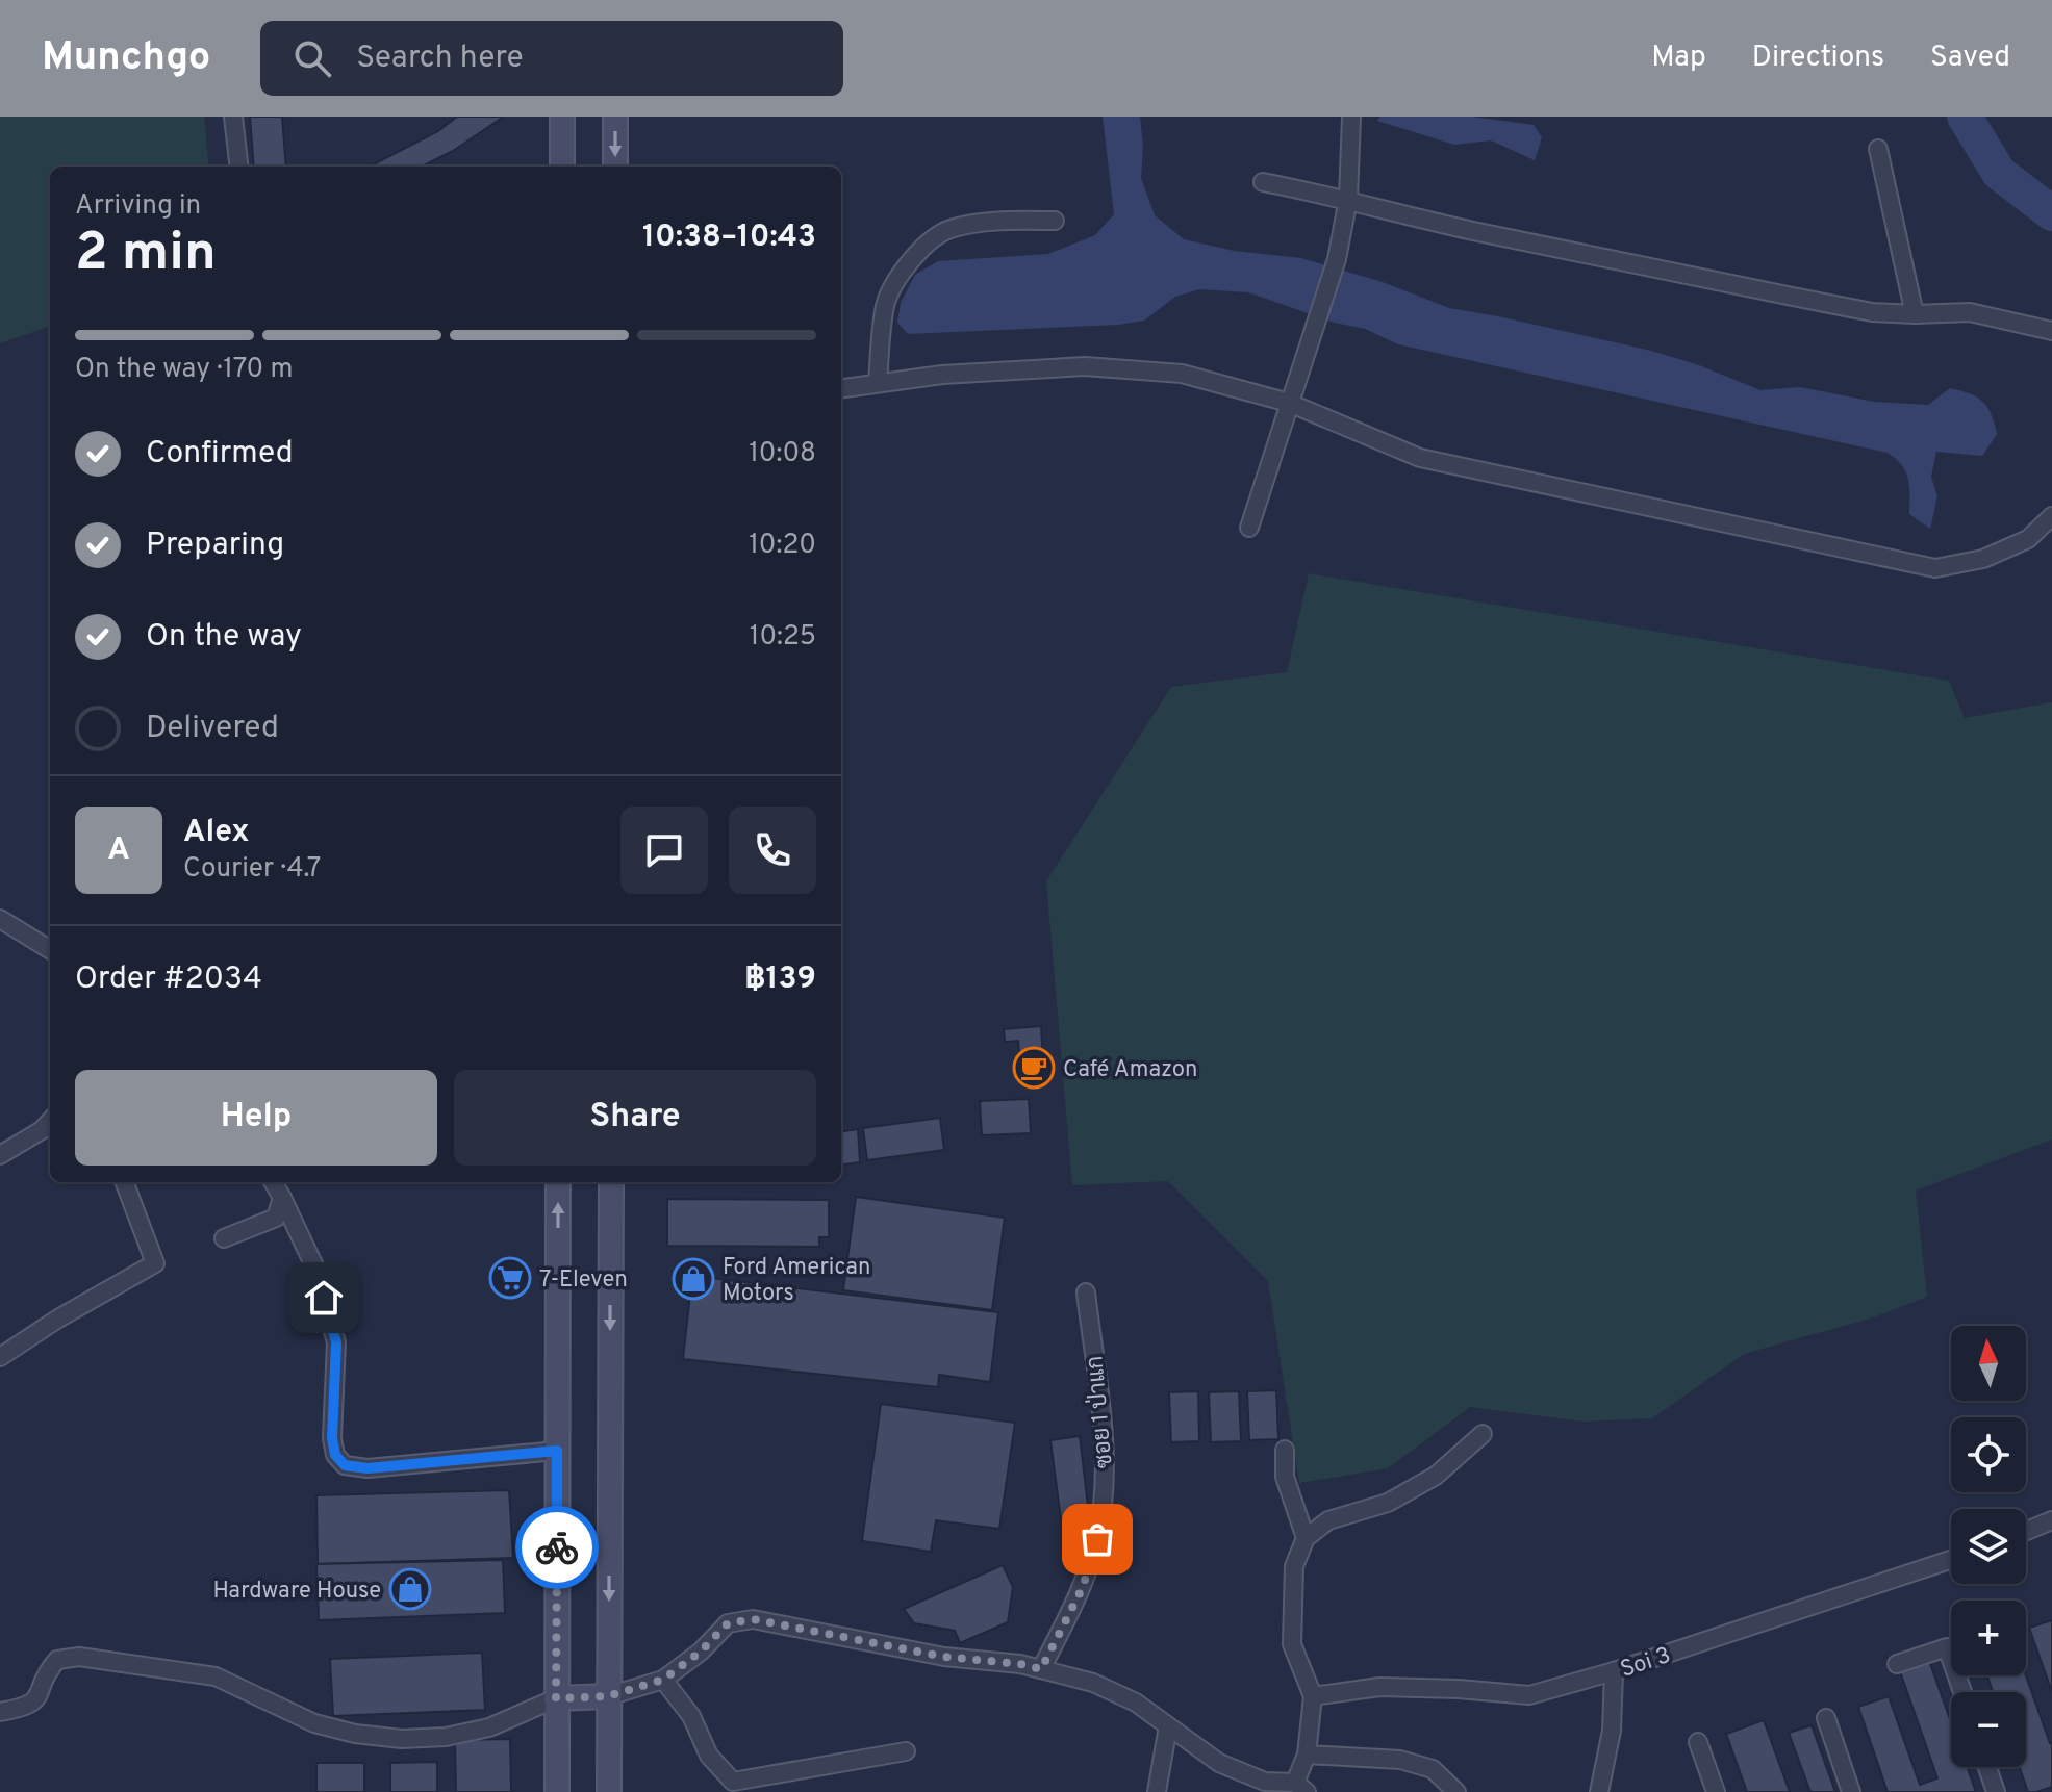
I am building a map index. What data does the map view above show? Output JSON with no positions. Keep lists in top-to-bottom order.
{
  "streets": {
    "street": ["ซอย 1 ป่าแก", "Soi 3"]
  },
  "places": {
    "cafe": ["Café Amazon"],
    "supermarket": ["7-Eleven"],
    "shop": ["Ford American Motors", "Hardware House"]
  },
  "north": "top",
  "page": {
    "header": "Munchgo",
    "search": "Search here",
    "nav": ["Map", "Directions", "Saved"],
    "heading": ["2 min", "Arriving in", "10:38–10:43"],
    "panel": [
      "Alex",
      "Courier · 4.7",
      "Order #2034",
      "฿139"
    ],
    "bar": "On the way · 170 m",
    "list": [
      ["Confirmed", "10:08"],
      ["Preparing", "10:20"],
      ["On the way", "10:25"],
      "Delivered"
    ],
    "round": "A",
    "buttons": ["Help", "Share"],
    "map_buttons": ["+", "−"]
  }
}
